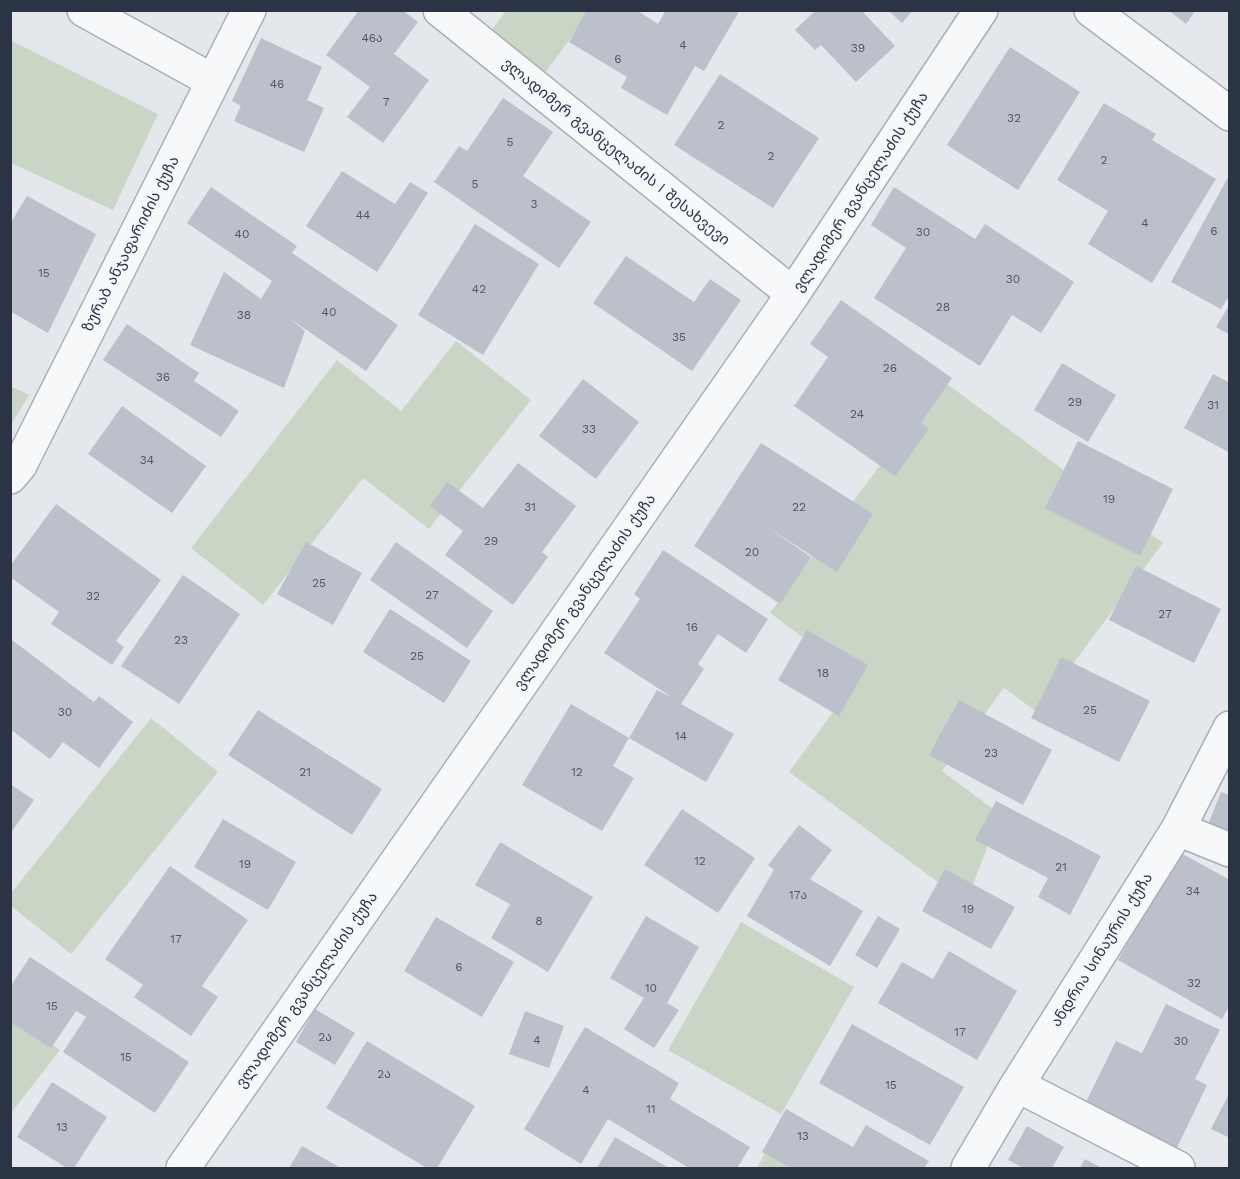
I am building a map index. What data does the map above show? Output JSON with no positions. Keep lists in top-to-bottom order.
{
  "streets": {
    "street": [
      "ვლადიმერ გვანცელაძის I შესახვევი",
      "ვლადიმერ გვანცელაძის ქუჩა",
      "ზურაბ ანჯაფარიძის ქუჩა",
      "ანდრია სინაურის ქუჩა"
    ]
  },
  "crossings": [
    ["ვლადიმერ გვანცელაძის I შესახვევი", "ვლადიმერ გვანცელაძის ქუჩა"]
  ],
  "house_numbers": [
    "46ა",
    "4",
    "39",
    "6",
    "46",
    "7",
    "32",
    "2",
    "5",
    "2",
    "2",
    "5",
    "3",
    "44",
    "4",
    "6",
    "30",
    "40",
    "15",
    "30",
    "42",
    "28",
    "40",
    "38",
    "35",
    "26",
    "36",
    "29",
    "31",
    "24",
    "33",
    "34",
    "19",
    "31",
    "22",
    "29",
    "20",
    "25",
    "27",
    "32",
    "27",
    "16",
    "23",
    "25",
    "18",
    "25",
    "30",
    "14",
    "23",
    "21",
    "12",
    "12",
    "19",
    "21",
    "34",
    "17ა",
    "19",
    "8",
    "17",
    "6",
    "32",
    "10",
    "15",
    "17",
    "2ა",
    "4",
    "30",
    "15",
    "2ა",
    "15",
    "4",
    "11",
    "13",
    "13"
  ]
}
